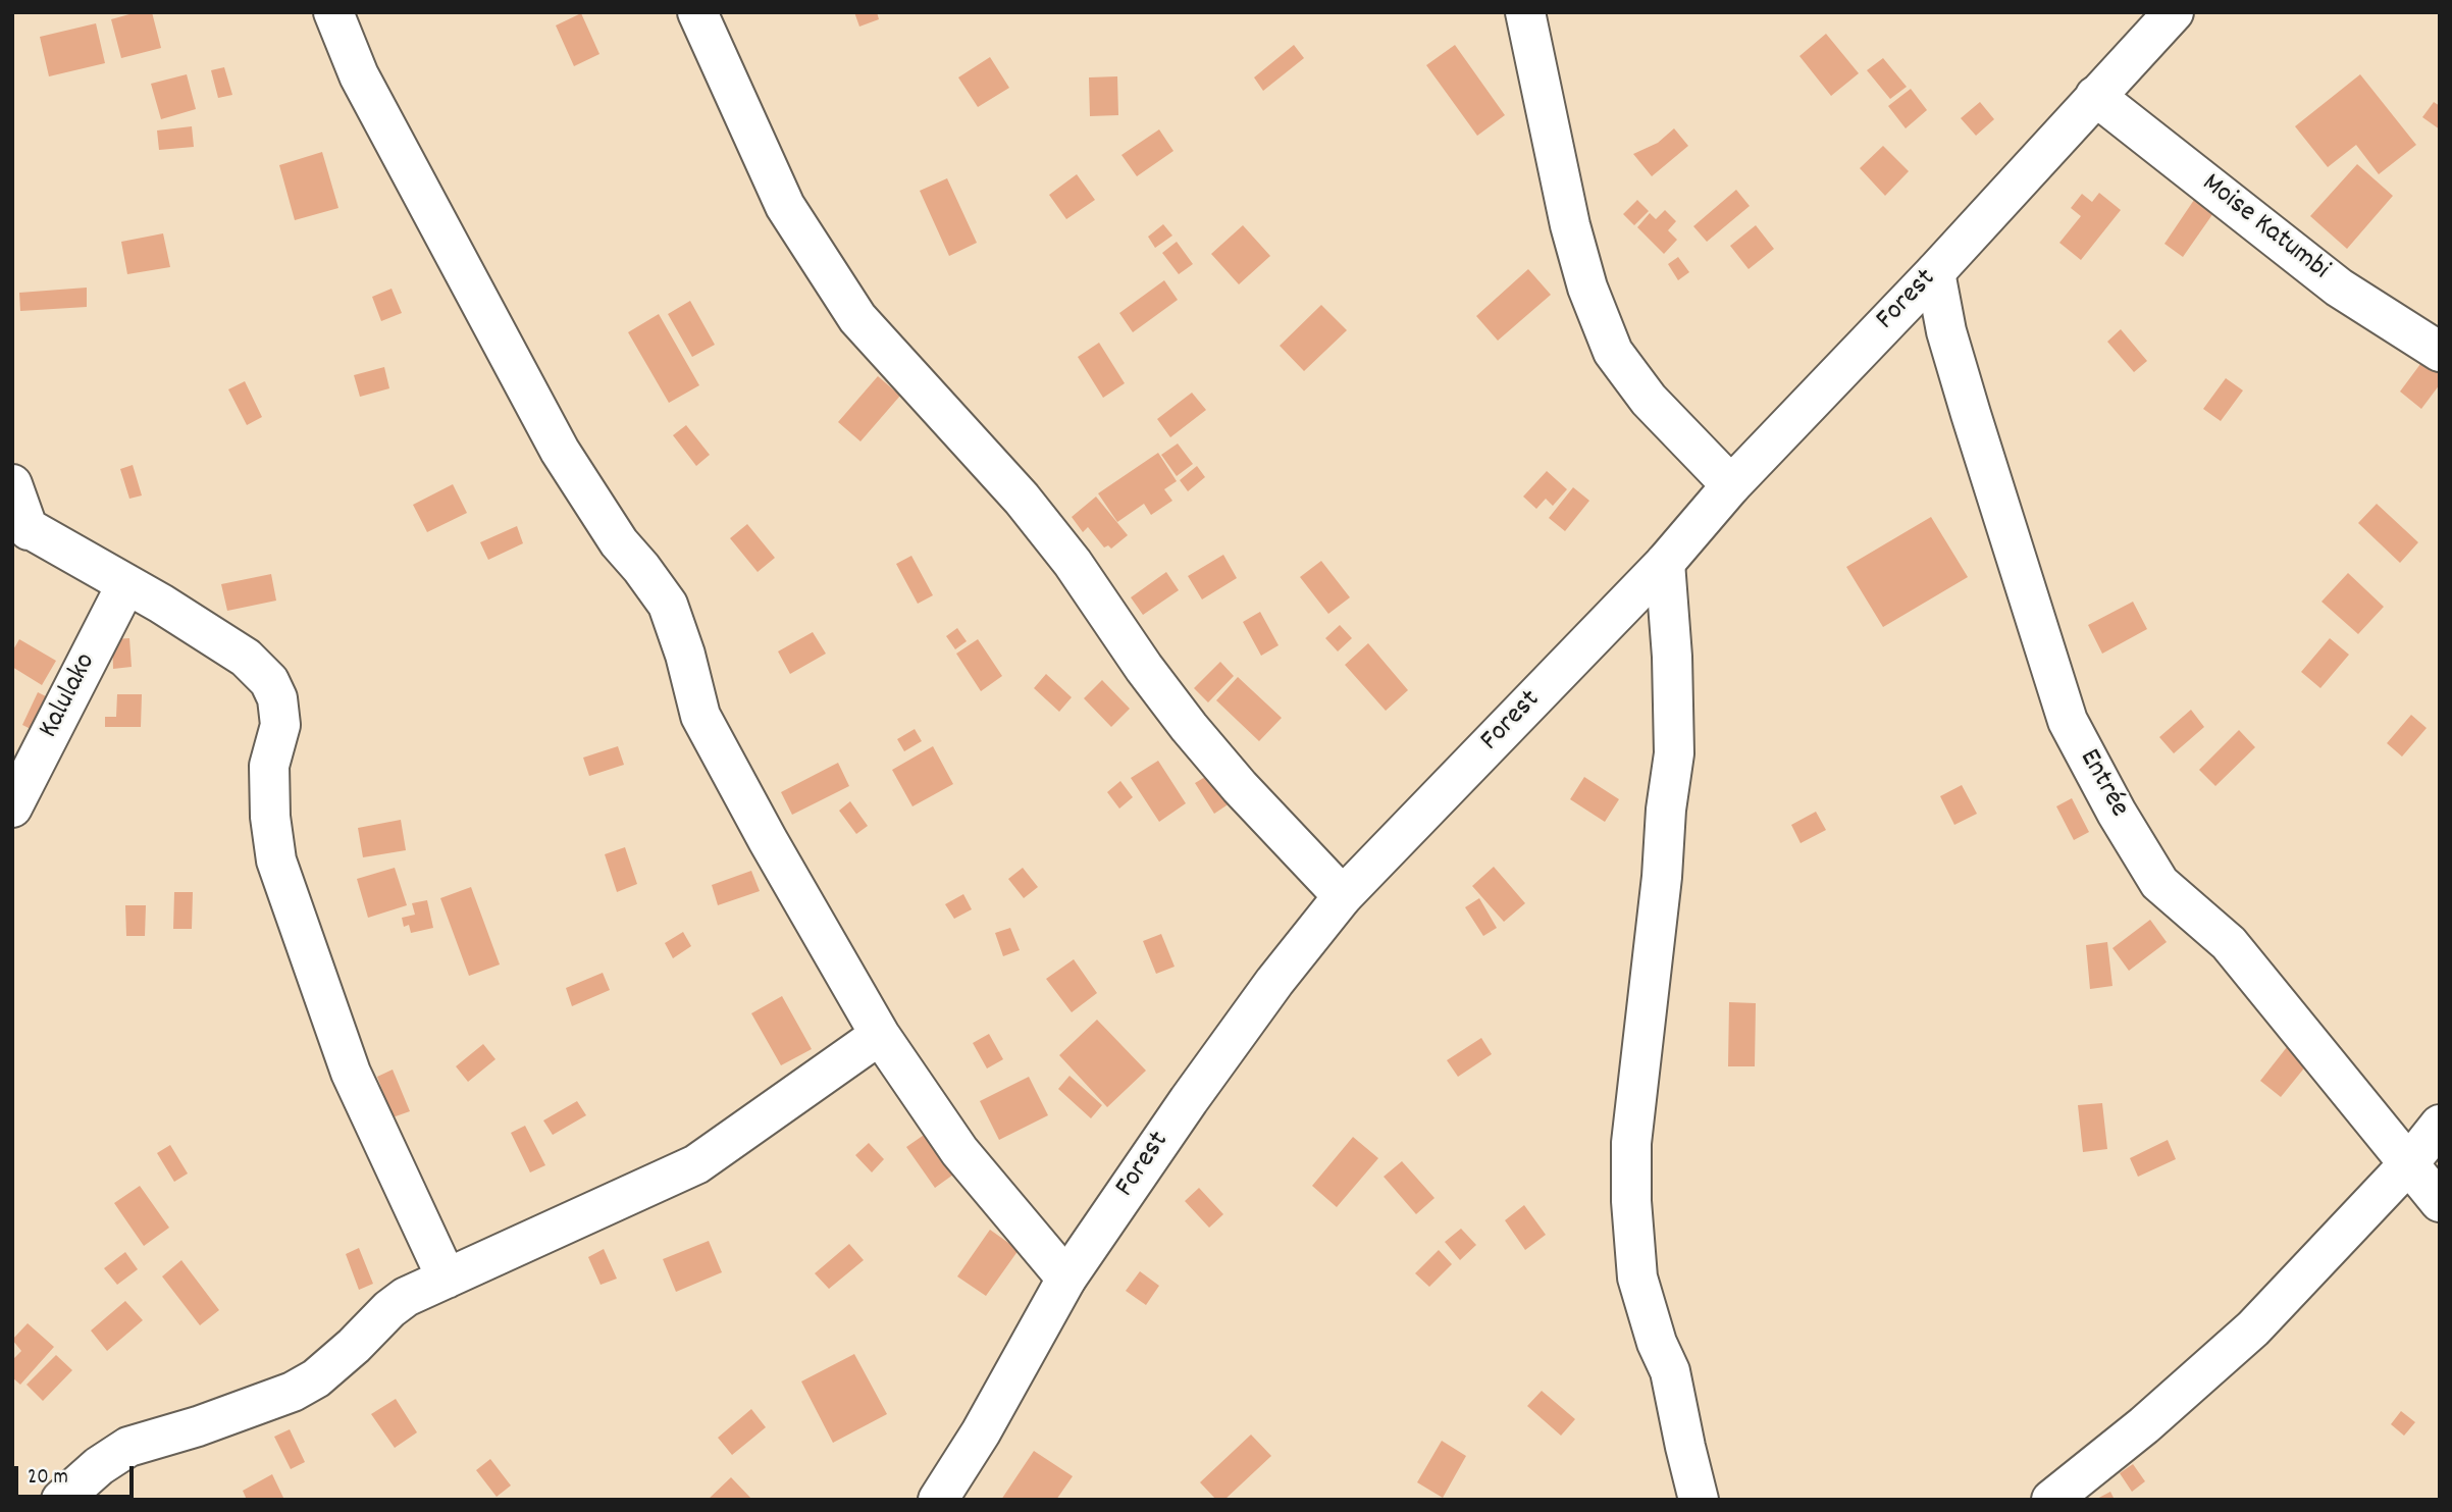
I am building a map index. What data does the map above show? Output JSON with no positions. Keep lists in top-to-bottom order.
{
  "streets": {
    "street": [
      "Moise Katumbi",
      "Forest",
      "Kalulako",
      "Entrée"
    ]
  },
  "crossings": [
    ["Moise Katumbi", "Forest"],
    ["Forest", "Entrée"]
  ],
  "scale_bar": "20 m"
}
